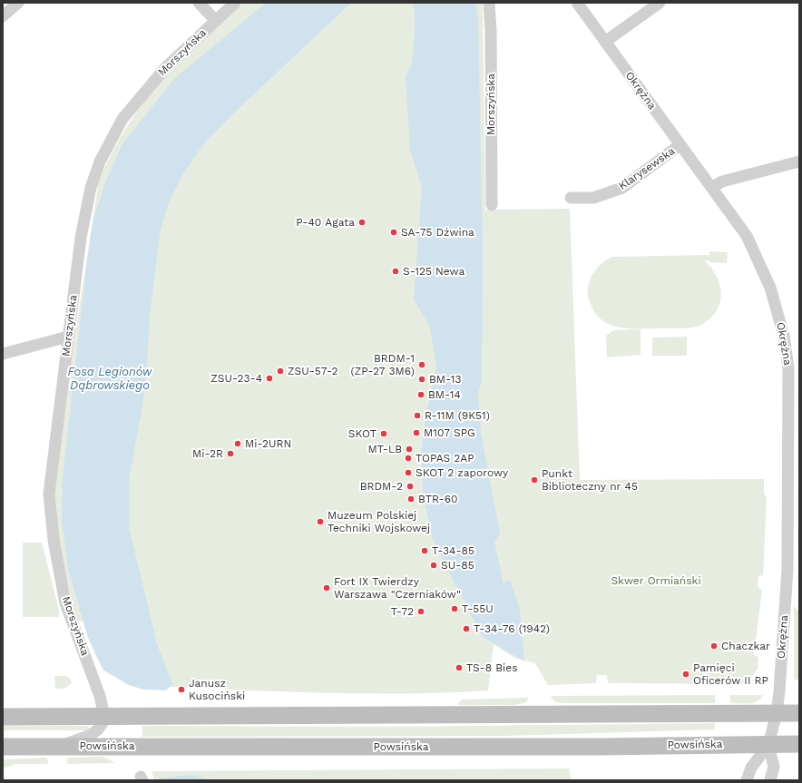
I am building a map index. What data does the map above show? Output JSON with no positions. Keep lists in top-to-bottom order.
{
  "streets": {
    "main road": ["Powsińska"],
    "street": ["Morszyńska", "Okrężna", "Klarysewska"]
  },
  "crossings": [
    ["Okrężna", "Klarysewska"],
    ["Okrężna", "Powsińska"]
  ],
  "water": ["Fosa Legionów Dąbrowskiego"],
  "parks": ["Skwer Ormiański"],
  "places": [
    "P-40 Agata",
    "SA-75 Dźwina",
    "S-125 Newa",
    "BRDM-1 (ZP-27 3M6)",
    "ZSU-57-2",
    "ZSU-23-4",
    "BM-13",
    "BM-14",
    "R-11M (9K51)",
    "M107 SPG",
    "SKOT",
    "Mi-2URN",
    "MT-LB",
    "Mi-2R",
    "TOPAS 2AP",
    "SKOT 2 zaporowy",
    "Punkt Biblioteczny nr 45",
    "BRDM-2",
    "BTR-60",
    "Muzeum Polskiej Techniki Wojskowej",
    "T-34-85",
    "SU-85",
    "Fort IX Twierdzy Warszawa \"Czerniaków\"",
    "T-55U",
    "T-72",
    "T-34-76 (1942)",
    "Chaczkar",
    "TS-8 Bies",
    "Pamięci Oficerów II RP",
    "Janusz Kusociński"
  ]
}
